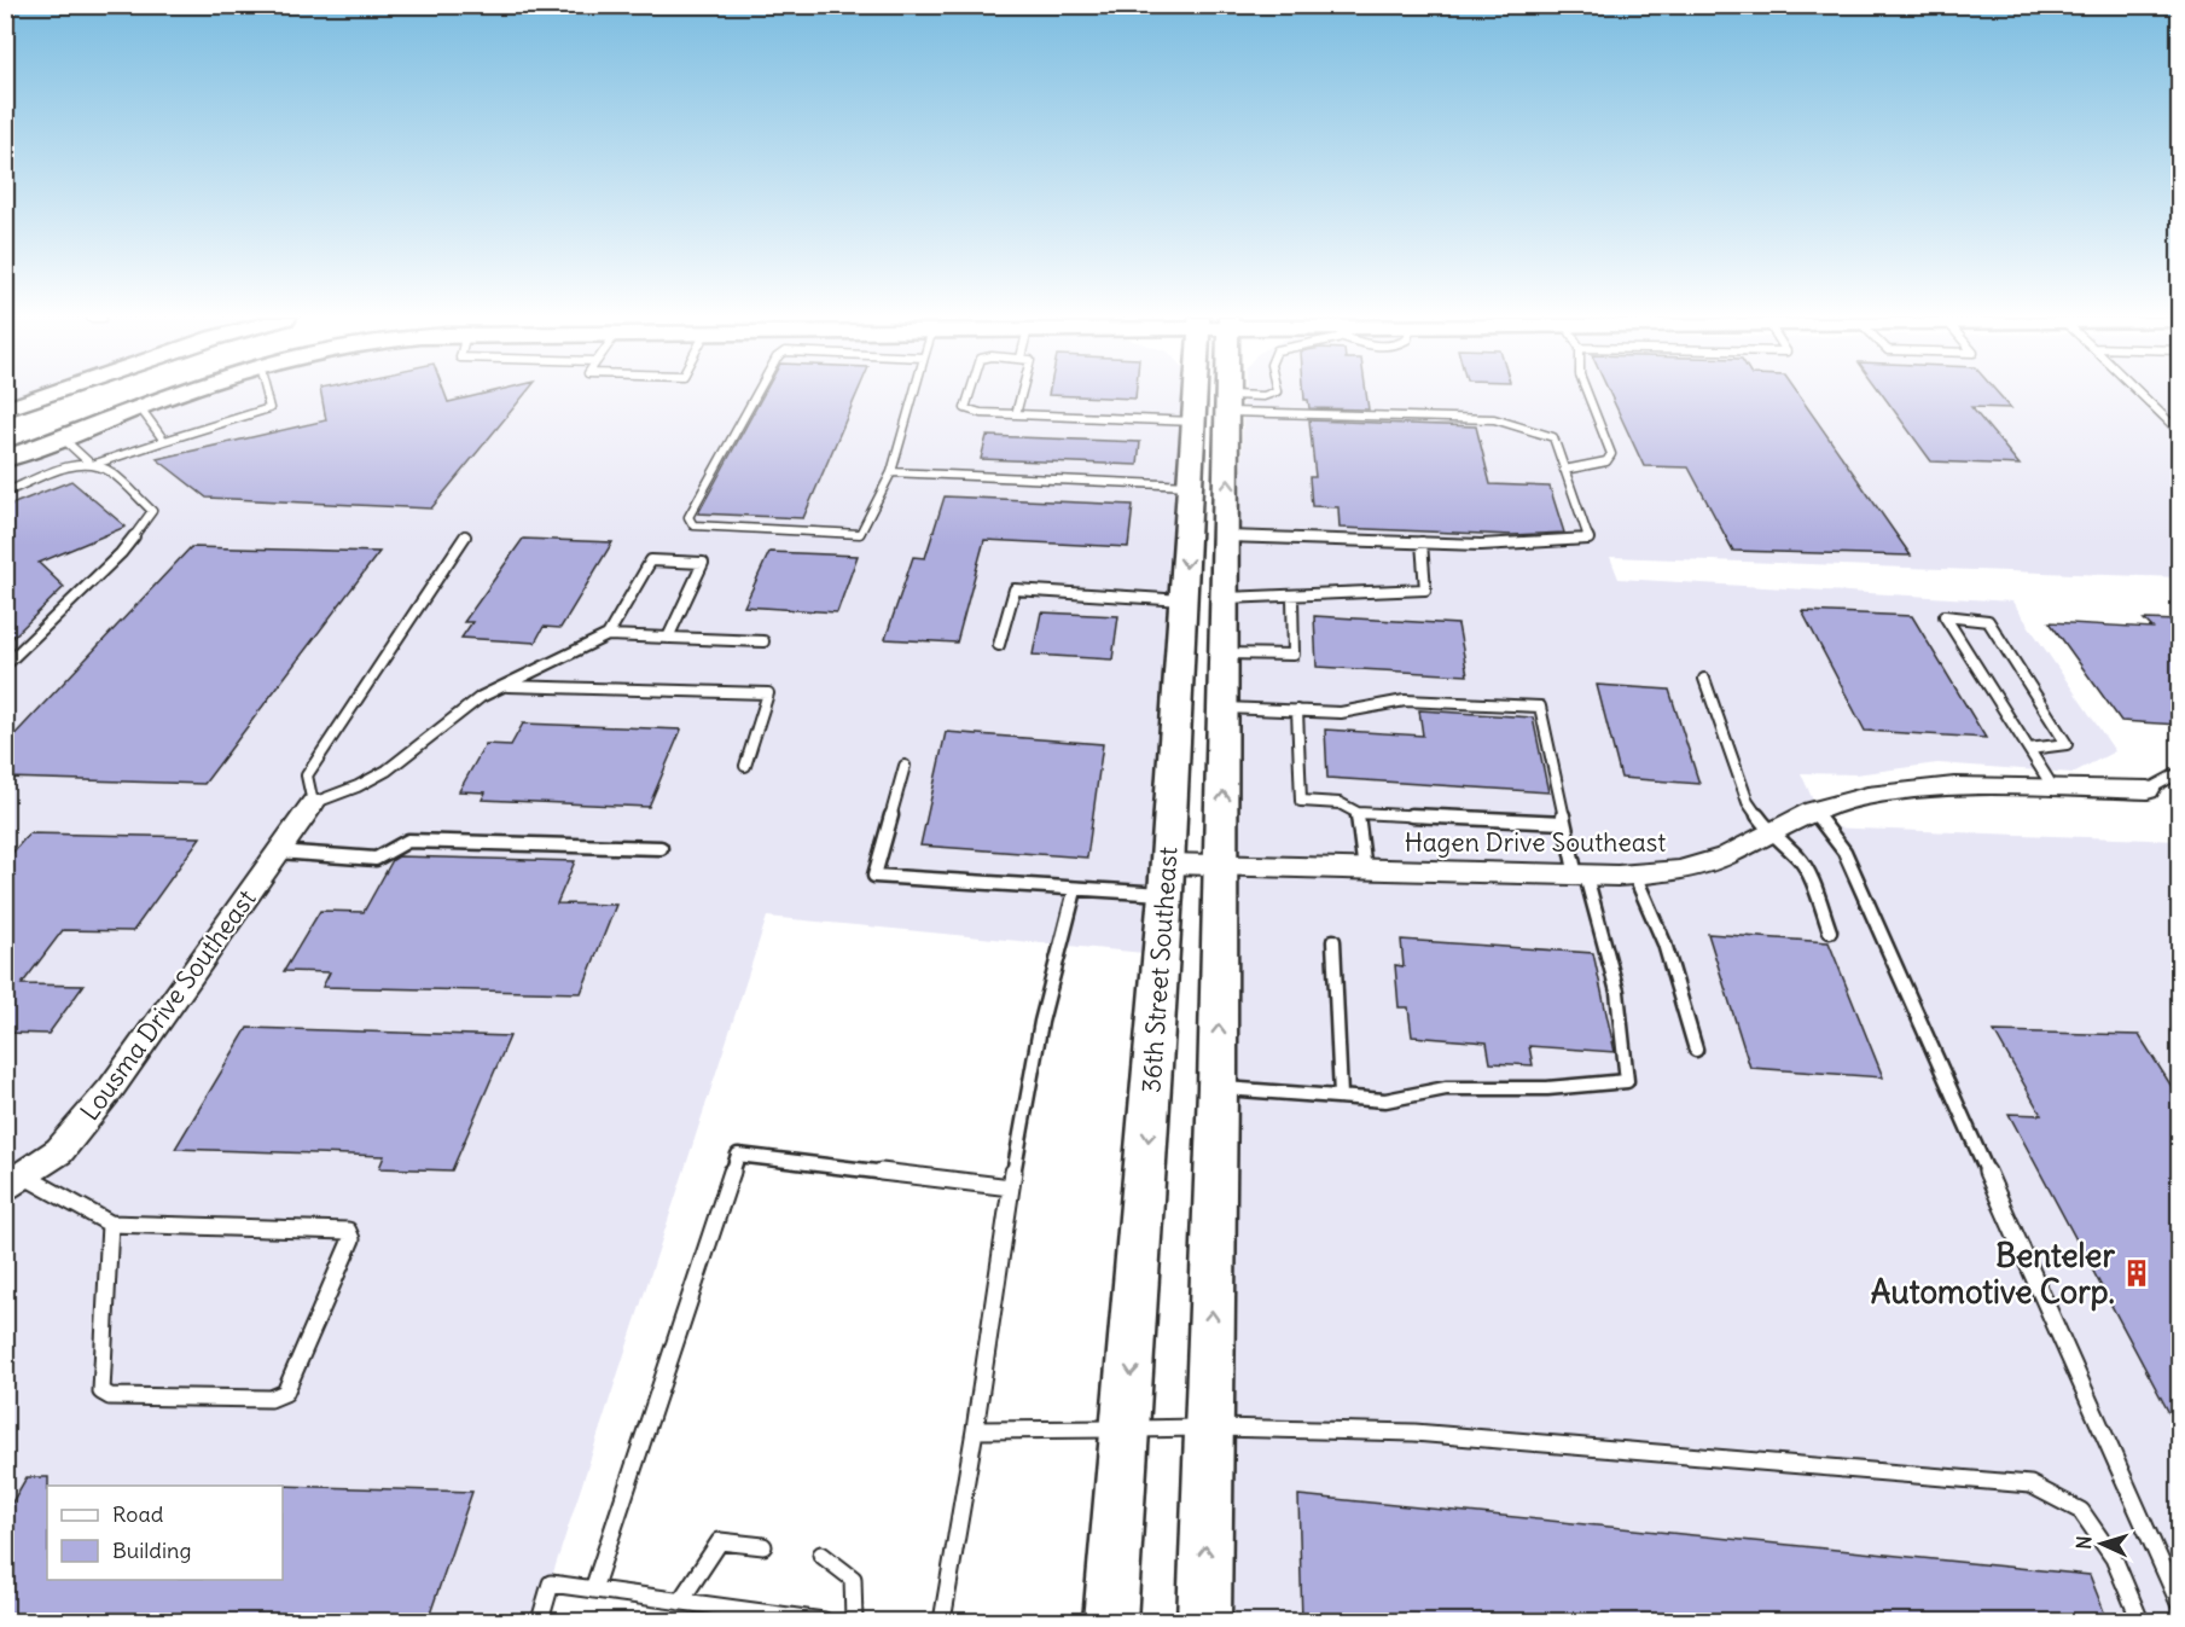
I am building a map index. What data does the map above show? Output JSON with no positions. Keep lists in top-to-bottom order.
{
  "streets": {
    "street": ["Hagen Drive Southeast", "36th Street Southeast", "Lousma Drive Southeast"]
  },
  "crossings": [
    ["Hagen Drive Southeast", "36th Street Southeast"]
  ],
  "places": {
    "building": ["Benteler Automotive Corp."]
  },
  "legend": ["Road", "Building"],
  "north": "left"
}
